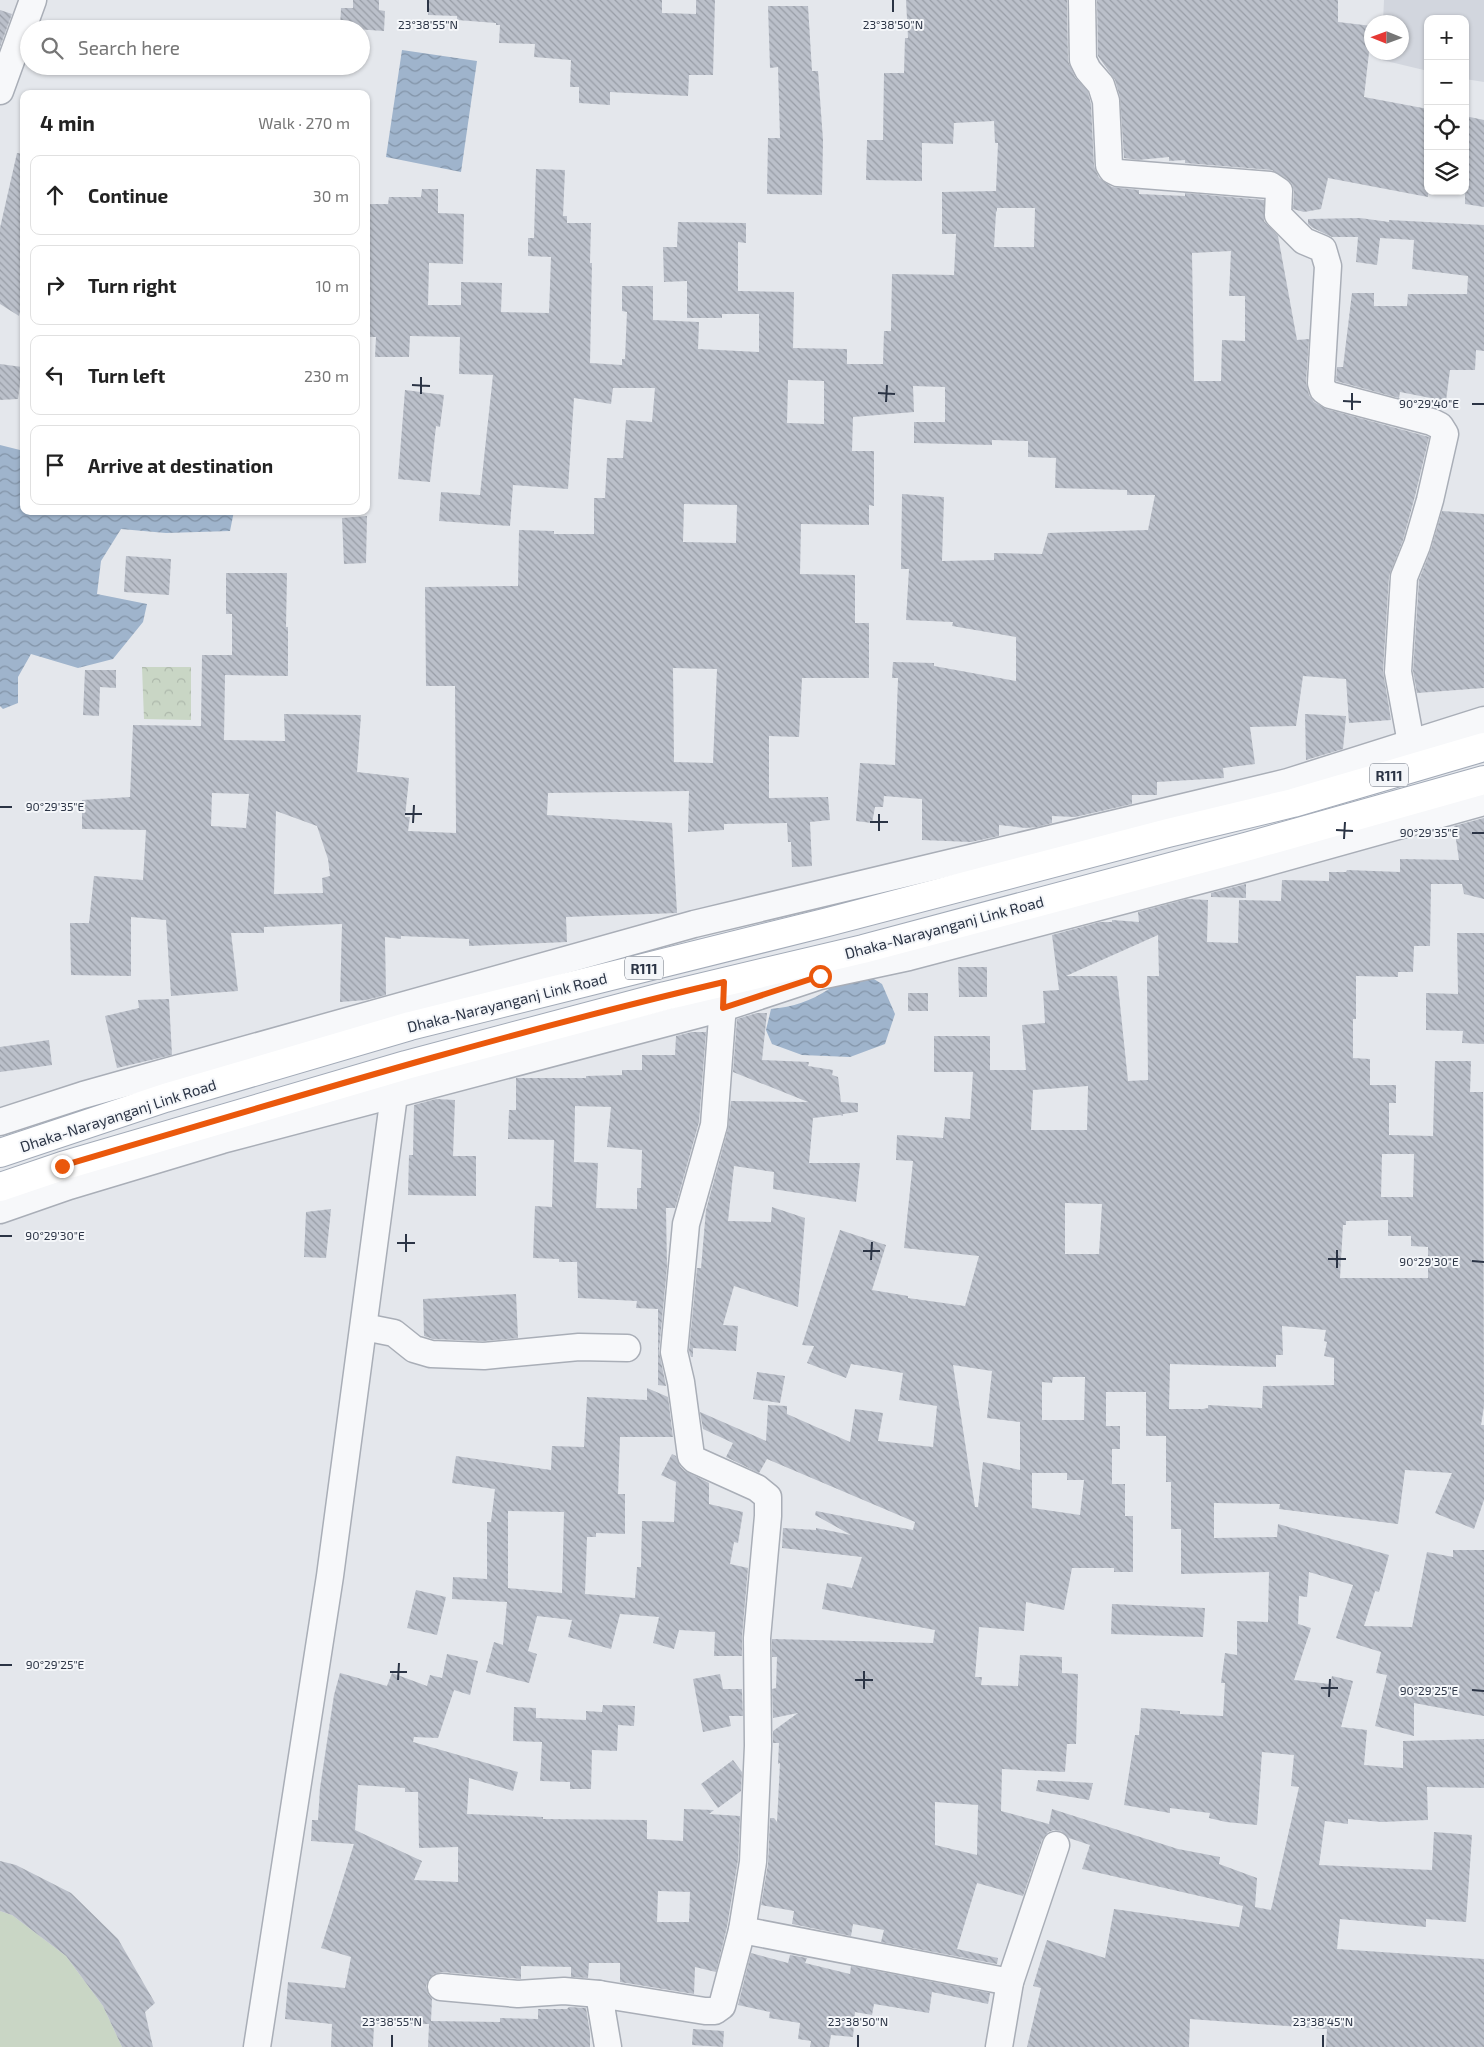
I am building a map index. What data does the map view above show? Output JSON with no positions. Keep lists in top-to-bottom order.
{
  "streets": {
    "main road": ["R111", "Dhaka-Narayanganj Link Road"]
  },
  "north": "left",
  "page": {
    "map_buttons": ["+", "−"],
    "search": "Search here",
    "heading": ["4 min", "Walk · 270 m"],
    "list": [
      ["Continue", "30 m"],
      ["Turn right", "10 m"],
      ["Turn left", "230 m"],
      "Arrive at destination"
    ]
  },
  "coordinates": [
    "23°38'55\"N",
    "23°38'50\"N",
    "90°29'40\"E",
    "90°29'35\"E",
    "90°29'30\"E",
    "90°29'25\"E",
    "23°38'45\"N"
  ]
}
